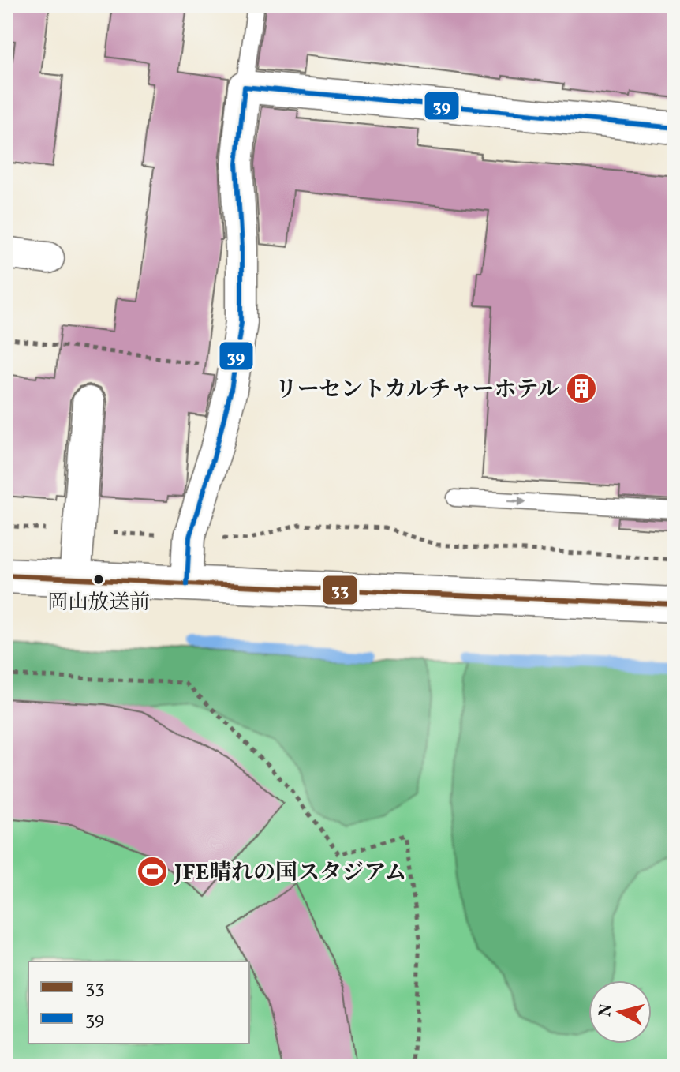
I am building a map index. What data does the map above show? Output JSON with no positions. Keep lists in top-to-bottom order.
{
  "places": {
    "building": ["リーセントカルチャーホテル"],
    "other": ["岡山放送前"],
    "sports": ["JFE晴れの国スタジアム"]
  },
  "lines": ["transit line 39", "transit line 33"],
  "legend": ["33", "39"],
  "north": "left"
}
